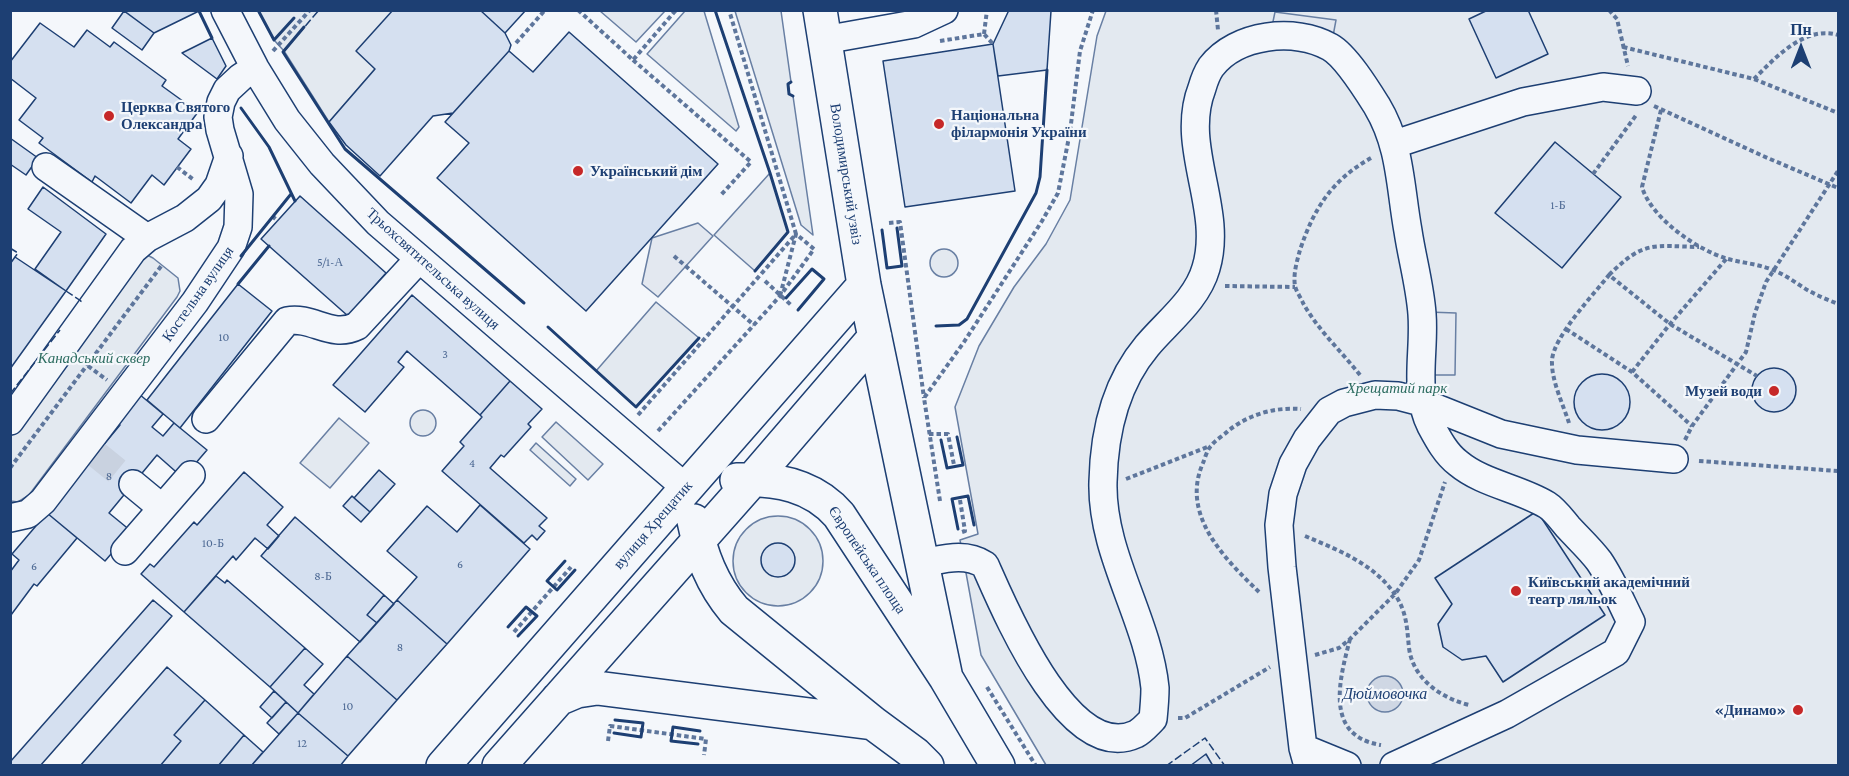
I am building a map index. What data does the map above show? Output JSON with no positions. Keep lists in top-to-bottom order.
{
  "streets": {
    "main road": ["Володимирський узвіз", "вулиця Хрещатик", "Європейська площа"],
    "street": ["Трьохсвятительська вулиця", "Костельна вулиця"]
  },
  "crossings": [
    ["Володимирський узвіз", "вулиця Хрещатик"],
    ["Володимирський узвіз", "Європейська площа"],
    ["Трьохсвятительська вулиця", "Костельна вулиця"],
    ["Трьохсвятительська вулиця", "вулиця Хрещатик"],
    ["Трьохсвятительська вулиця", "Європейська площа"],
    ["вулиця Хрещатик", "Європейська площа"]
  ],
  "water": ["Дюймовочка"],
  "parks": ["Канадський сквер", "Хрещатий парк"],
  "places": [
    "Церква Святого Олександра",
    "Національна філармонія України",
    "Український дім",
    "Музей води",
    "Київський академічний театр ляльок",
    "«Динамо»"
  ],
  "house_numbers": [
    "1-Б",
    "5/1-А",
    "10",
    "3",
    "4",
    "8",
    "10-Б",
    "6",
    "6",
    "8-Б",
    "8",
    "10",
    "12"
  ],
  "north": "top"
}
